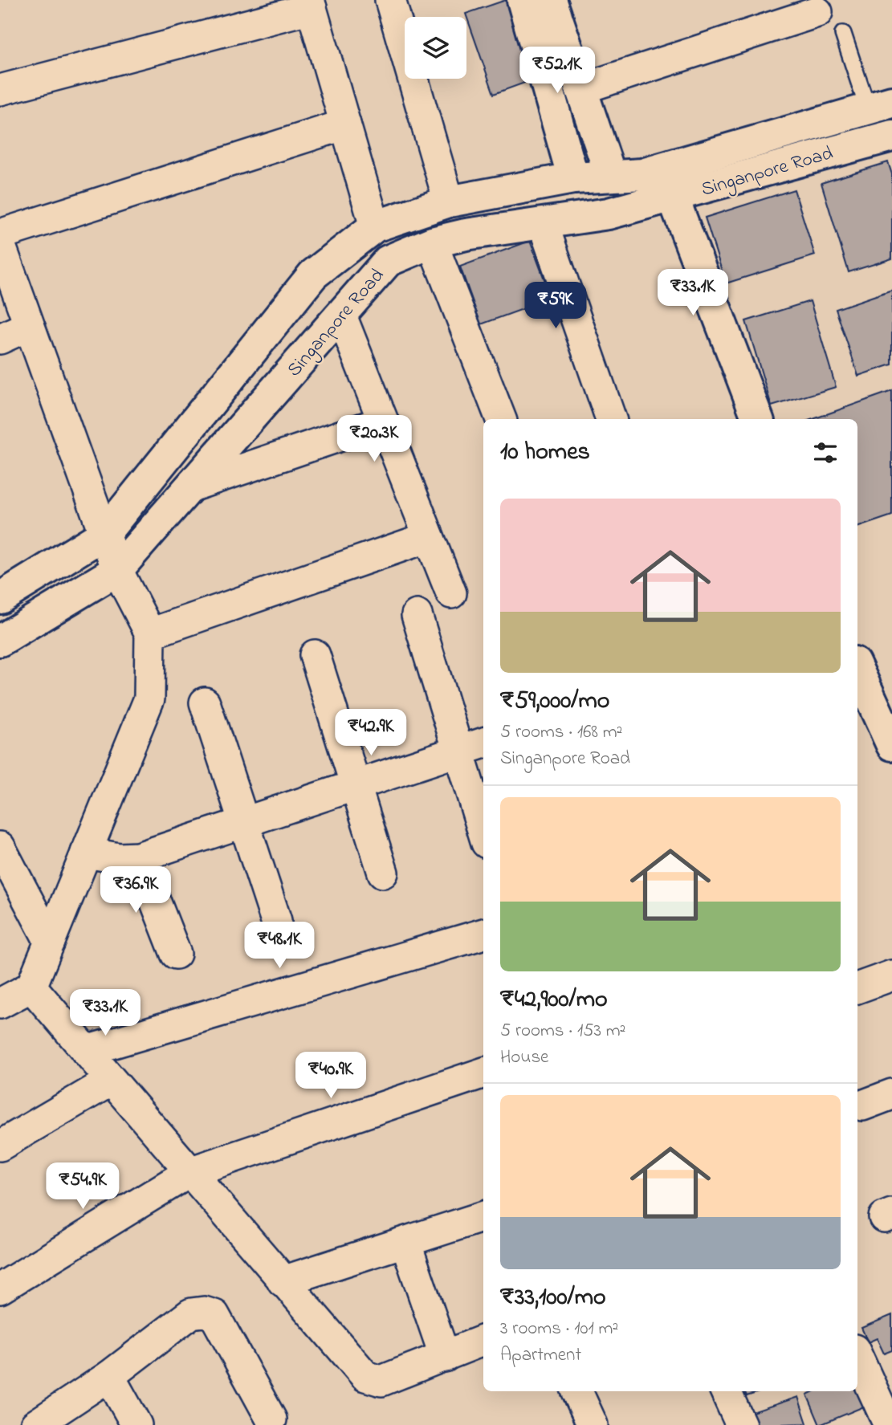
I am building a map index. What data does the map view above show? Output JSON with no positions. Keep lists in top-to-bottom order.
{
  "streets": {
    "main road": ["Singanpore Road"]
  },
  "page": {
    "price": [
      "₹52.1K",
      "₹33.1K",
      "₹59K",
      "₹20.3K",
      "₹42.9K",
      "₹36.9K",
      "₹48.1K",
      "₹33.1K",
      "₹40.9K",
      "₹54.9K"
    ],
    "heading": "10 homes",
    "list": [
      {
        "name": "₹59,000/mo",
        "note": "5 rooms · 168 m² · Singanpore Road"
      },
      {
        "name": "₹42,900/mo",
        "note": "5 rooms · 153 m² · House"
      },
      {
        "name": "₹33,100/mo",
        "note": "3 rooms · 101 m² · Apartment"
      }
    ]
  }
}
